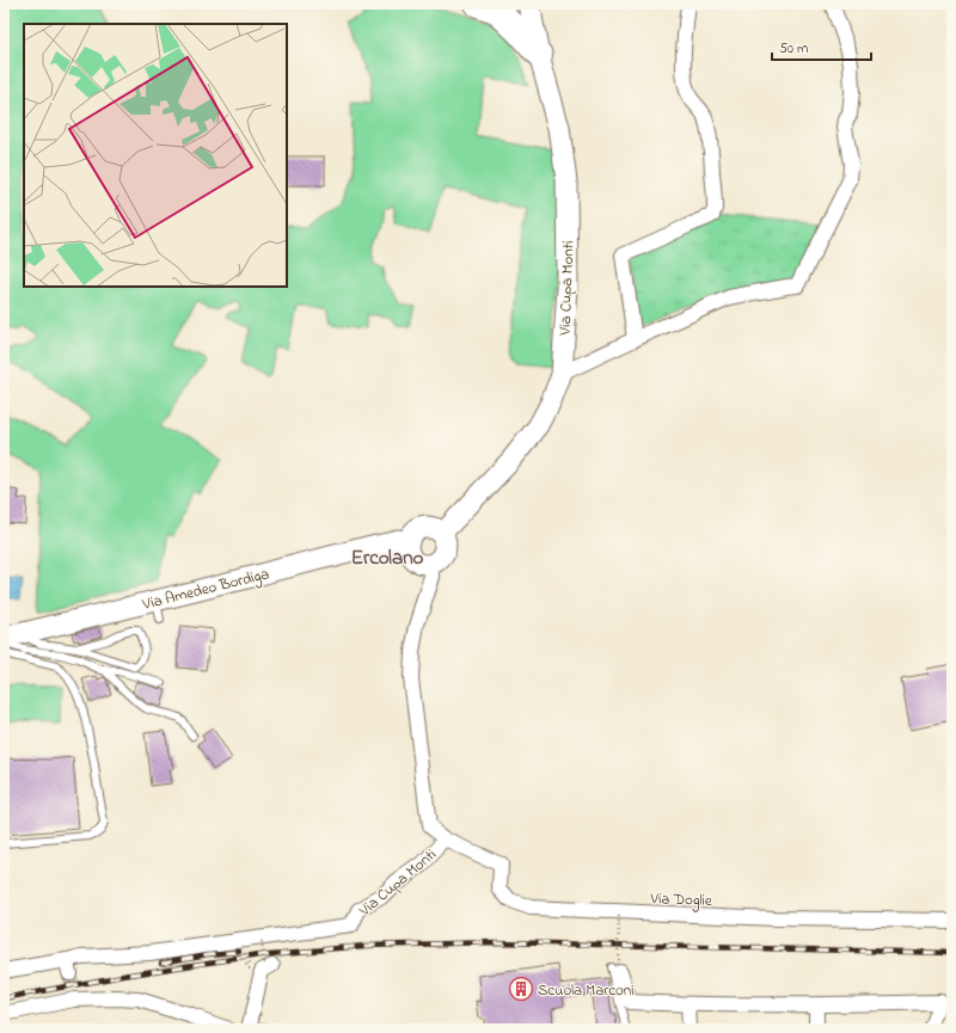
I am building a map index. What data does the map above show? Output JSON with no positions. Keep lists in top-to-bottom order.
{
  "streets": {
    "street": ["Via Cupa Monti", "Via Amedeo Bordiga", "Via Doglie"]
  },
  "crossings": [
    ["Via Cupa Monti", "Via Amedeo Bordiga"],
    ["Via Cupa Monti", "Via Doglie"]
  ],
  "districts": ["Ercolano"],
  "places": {
    "building": ["Scuola Marconi"]
  },
  "scale_bar": "50 m"
}
